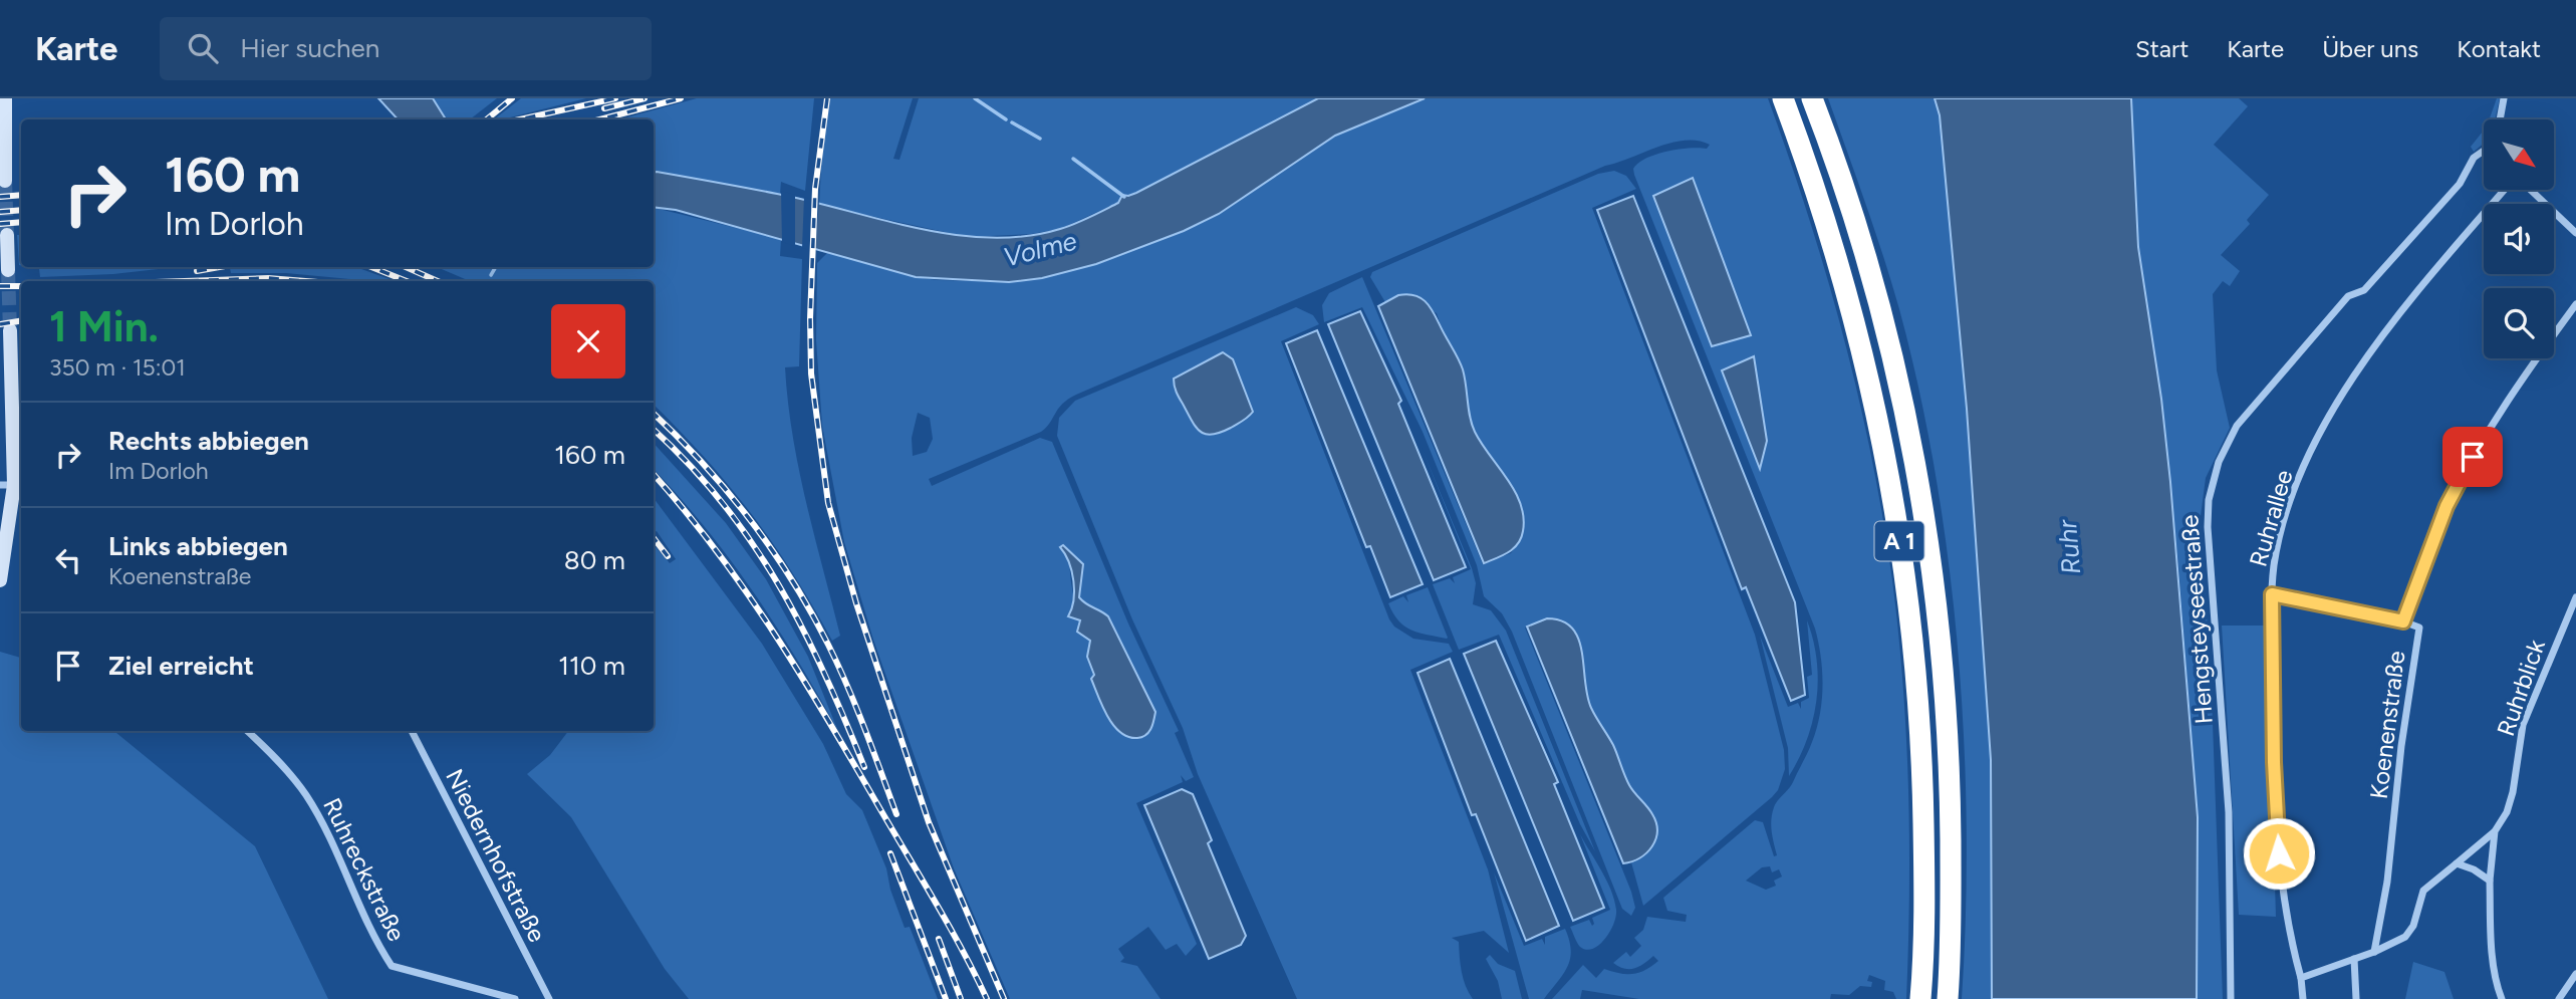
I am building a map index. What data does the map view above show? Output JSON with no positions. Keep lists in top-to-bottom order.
{
  "streets": {
    "highway": ["A 1"],
    "street": [
      "Ruhrallee",
      "Hengsteyseestraße",
      "Ruhrblick",
      "Koenenstraße",
      "Niedernhofstraße",
      "Ruhreckstraße"
    ]
  },
  "crossings": [
    ["Ruhrallee", "Ruhrblick"],
    ["Ruhrblick", "Koenenstraße"]
  ],
  "water": ["Volme", "Ruhr"],
  "north": "bottom right",
  "page": {
    "header": "Karte",
    "search": "Hier suchen",
    "nav": [
      "Start",
      "Karte",
      "Über uns",
      "Kontakt"
    ],
    "turn": ["160 m", "Im Dorloh"],
    "heading": ["1 Min.", "350 m · 15:01"],
    "list": [
      {
        "name": "Rechts abbiegen",
        "note": "Im Dorloh",
        "value": "160 m"
      },
      {
        "name": "Links abbiegen",
        "note": "Koenenstraße",
        "value": "80 m"
      },
      {
        "name": "Ziel erreicht",
        "value": "110 m"
      }
    ]
  }
}
